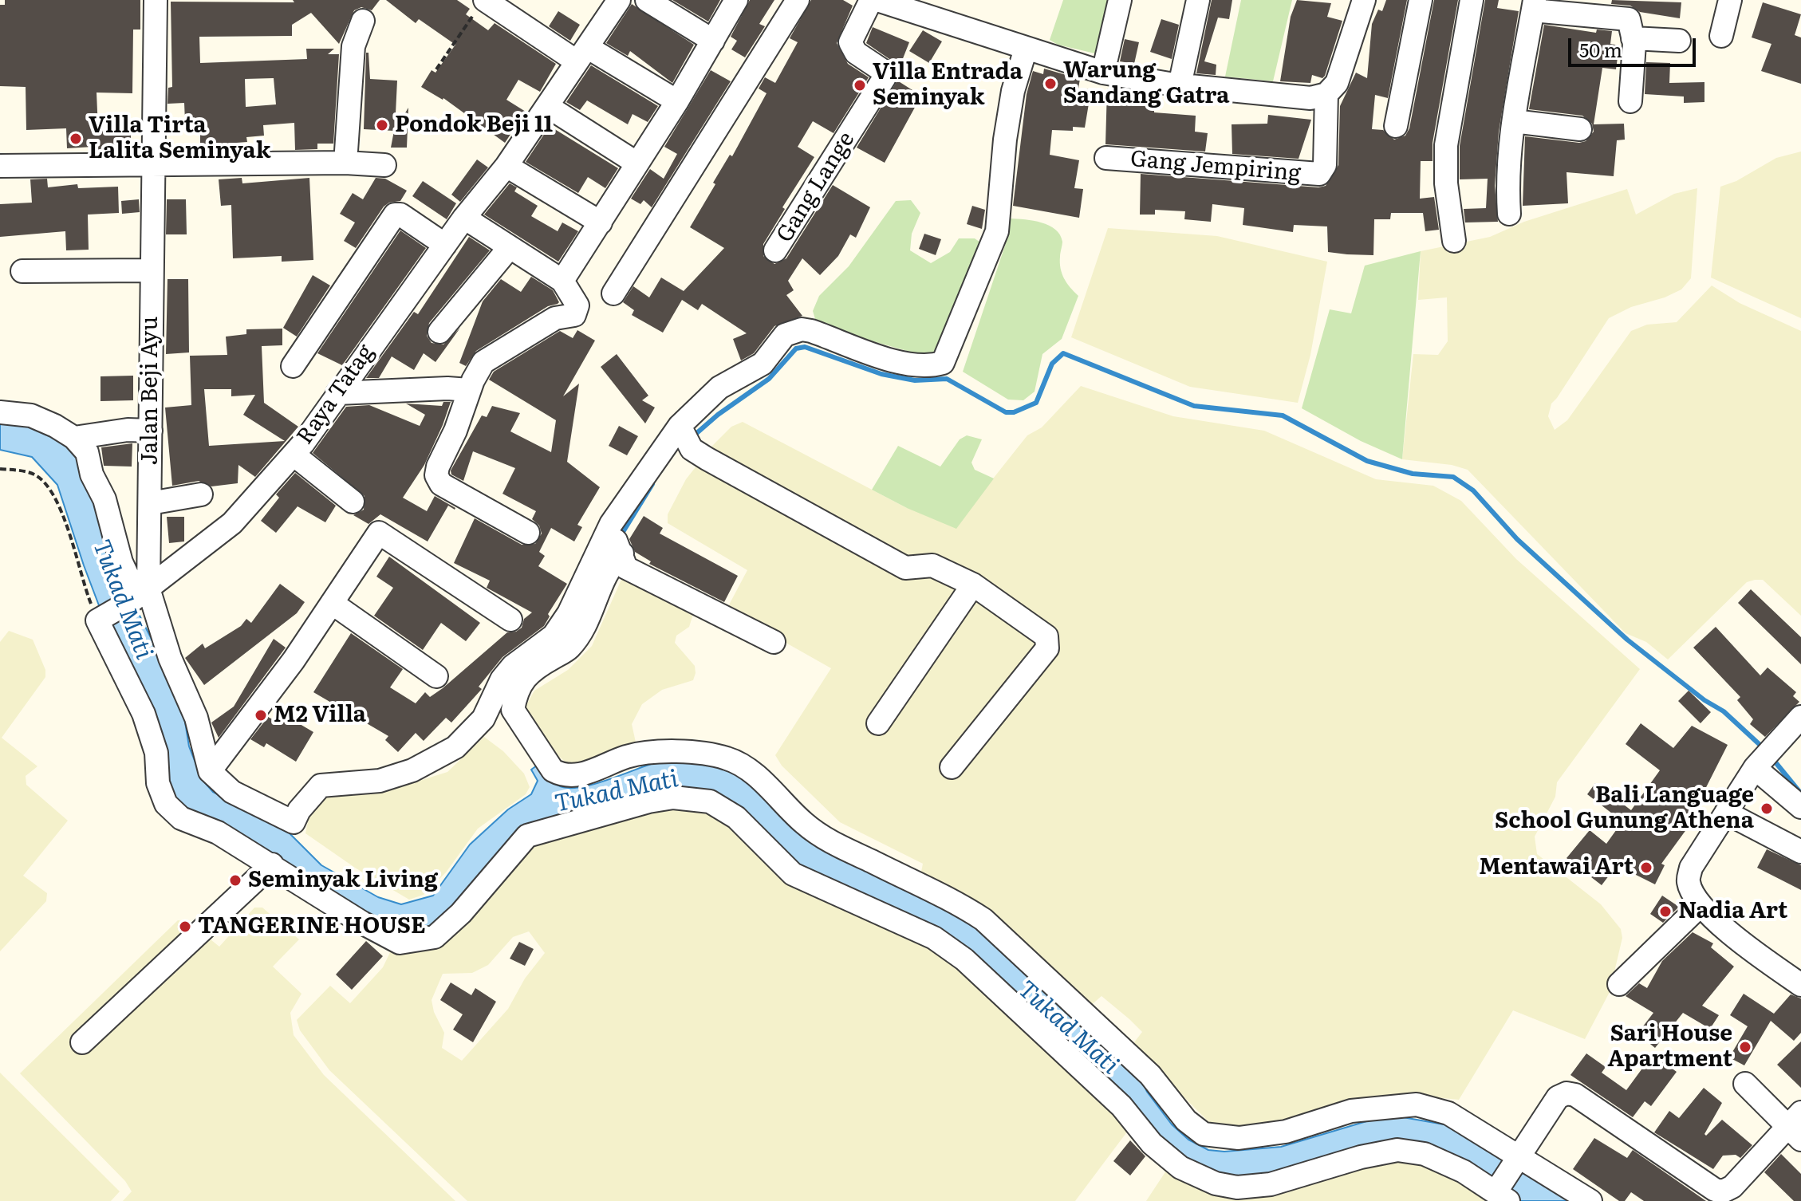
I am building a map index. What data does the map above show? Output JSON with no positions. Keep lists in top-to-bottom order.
{
  "streets": {
    "street": [
      "Gang Jempiring",
      "Gang Lange",
      "Jalan Beji Ayu",
      "Raya Tatag"
    ]
  },
  "crossings": [
    ["Jalan Beji Ayu", "Raya Tatag"]
  ],
  "water": ["Tukad Mati"],
  "places": [
    "Warung Sandang Gatra",
    "Villa Entrada Seminyak",
    "Pondok Beji 11",
    "Villa Tirta Lalita Seminyak",
    "M2 Villa",
    "Bali Language School Gunung Athena",
    "Mentawai Art",
    "Seminyak Living",
    "Nadia Art",
    "TANGERINE HOUSE",
    "Sari House Apartment"
  ],
  "scale_bar": "50 m"
}
